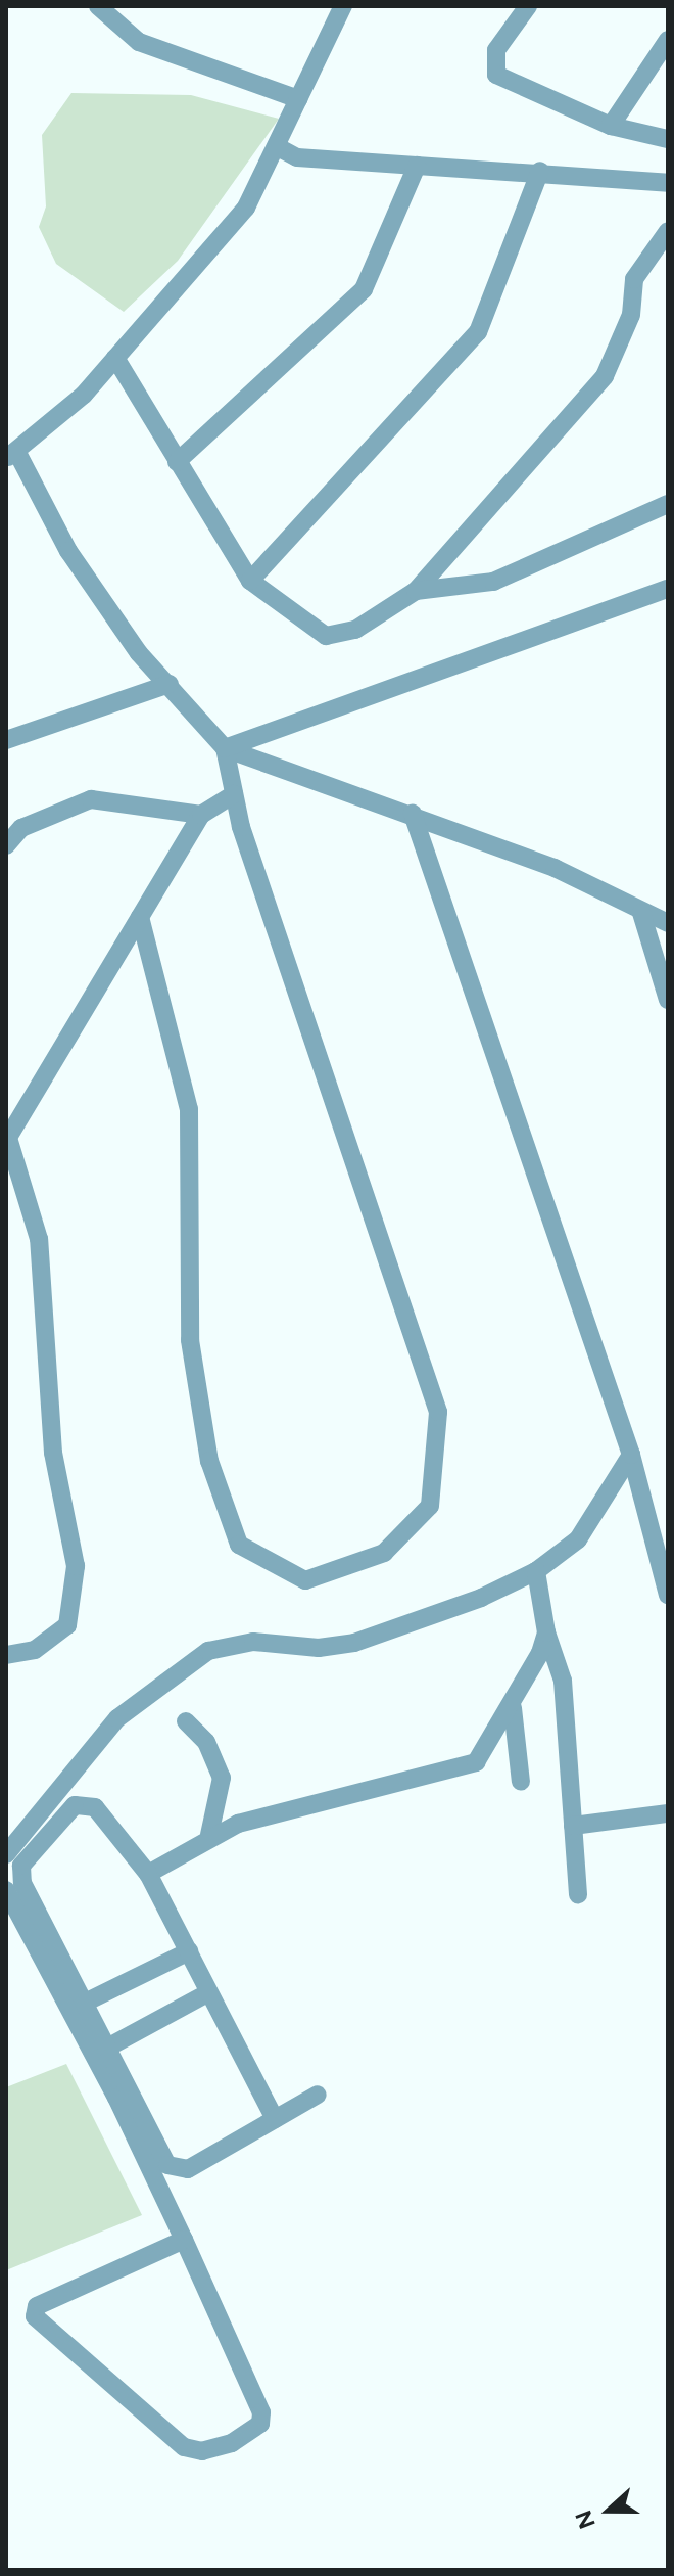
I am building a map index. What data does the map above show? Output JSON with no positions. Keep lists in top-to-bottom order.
{
  "north": "left"
}
